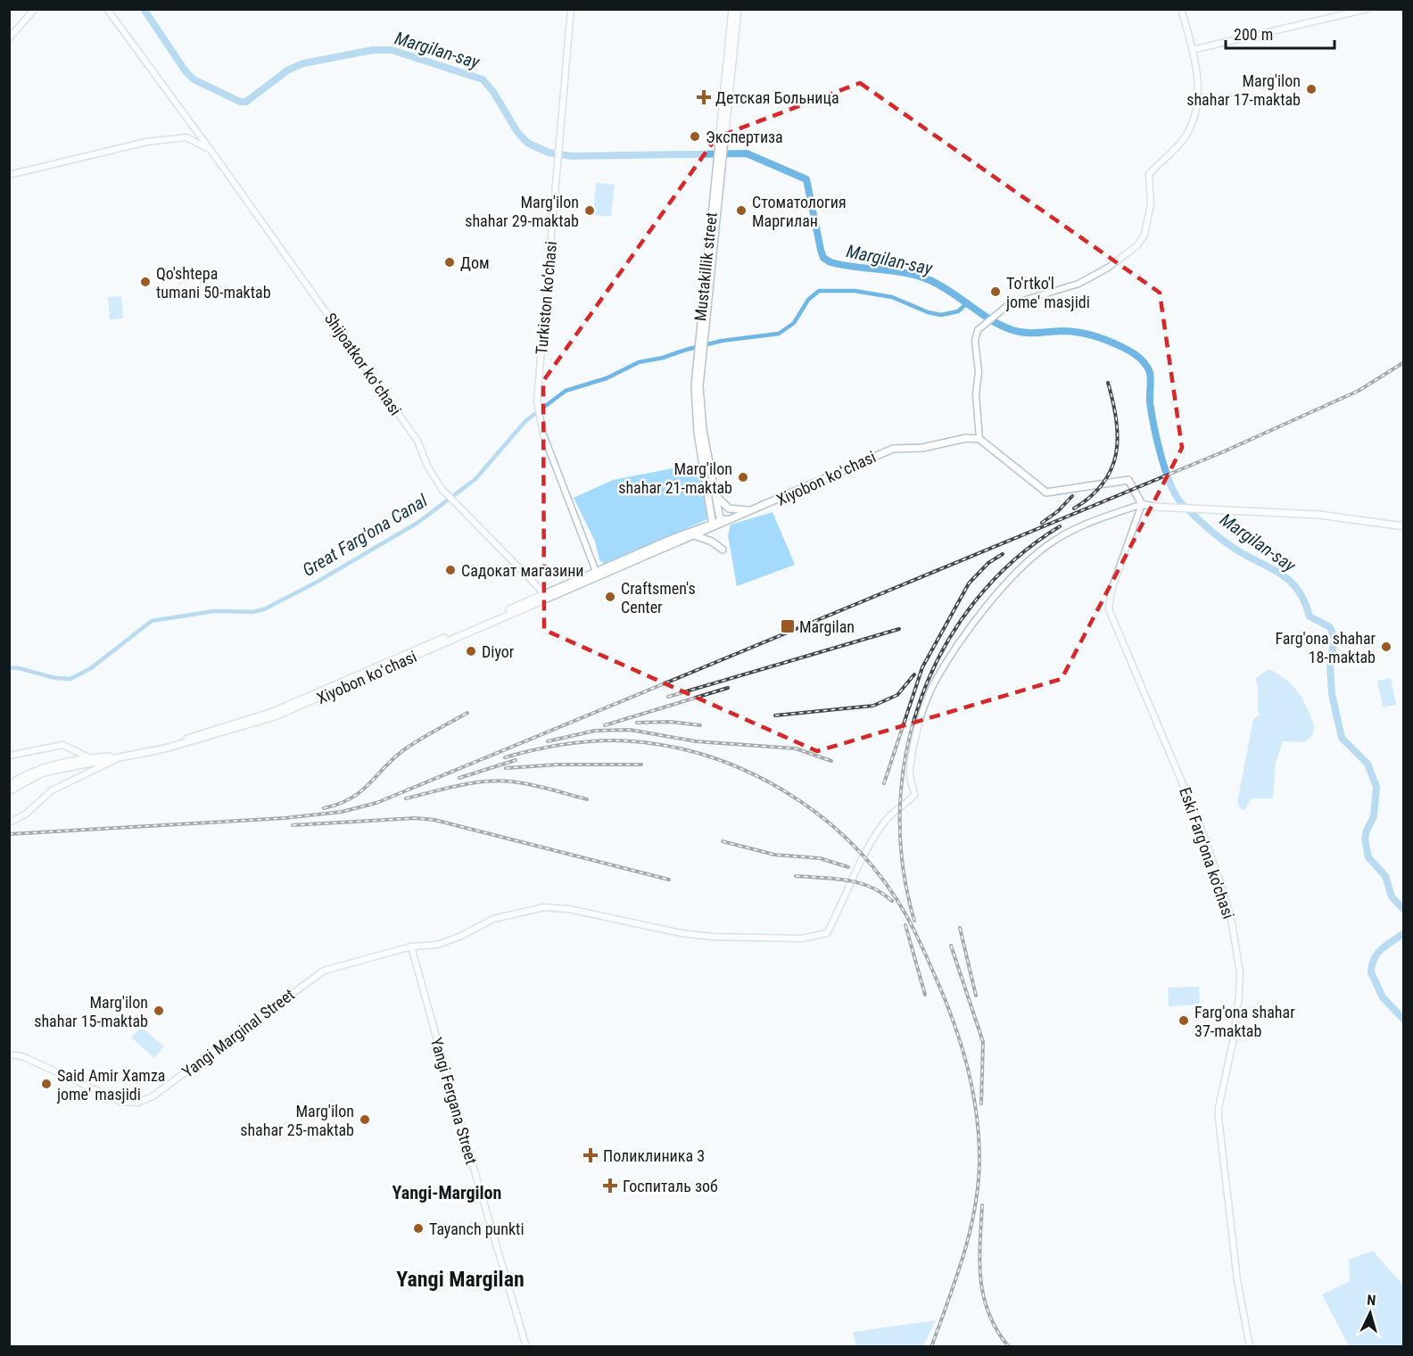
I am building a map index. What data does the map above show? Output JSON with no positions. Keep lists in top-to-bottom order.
{
  "streets": {
    "main road": ["Mustakillik street", "Xiyobon koʻchasi"],
    "street": [
      "Turkiston ko’chasi",
      "Shijoatkor koʻchasi",
      "Eski Farg'ona ko'chasi",
      "Yangi Marginal Street",
      "Yangi Fergana Street"
    ]
  },
  "crossings": [
    ["Mustakillik street", "Xiyobon koʻchasi"],
    ["Turkiston ko’chasi", "Xiyobon koʻchasi"],
    ["Shijoatkor koʻchasi", "Xiyobon koʻchasi"],
    ["Eski Farg'ona ko'chasi", "Yangi Marginal Street"],
    ["Yangi Marginal Street", "Yangi Fergana Street"]
  ],
  "districts": ["Yangi-Margilon", "Yangi Margilan"],
  "water": ["Margilan-say", "Great Farg'ona Canal"],
  "places": {
    "other": [
      "Marg'ilon shahar 17-maktab",
      "Экспертиза",
      "Marg'ilon shahar 29-maktab",
      "Стоматология Маргилан",
      "Дом",
      "Qo'shtepa tumani 50-maktab",
      "To'rtko'l jome' masjidi",
      "Marg'ilon shahar 21-maktab",
      "Садокат магазини",
      "Craftsmen's Center",
      "Farg'ona shahar 18-maktab",
      "Diyor",
      "Marg'ilon shahar 15-maktab",
      "Farg'ona shahar 37-maktab",
      "Said Amir Xamza jome' masjidi",
      "Marg'ilon shahar 25-maktab",
      "Tayanch punkti"
    ],
    "health": ["Детская Больница", "Поликлиника 3", "Госпиталь зоб"],
    "transit": ["Margilan"]
  },
  "scale_bar": "200 m",
  "north": "top"
}
